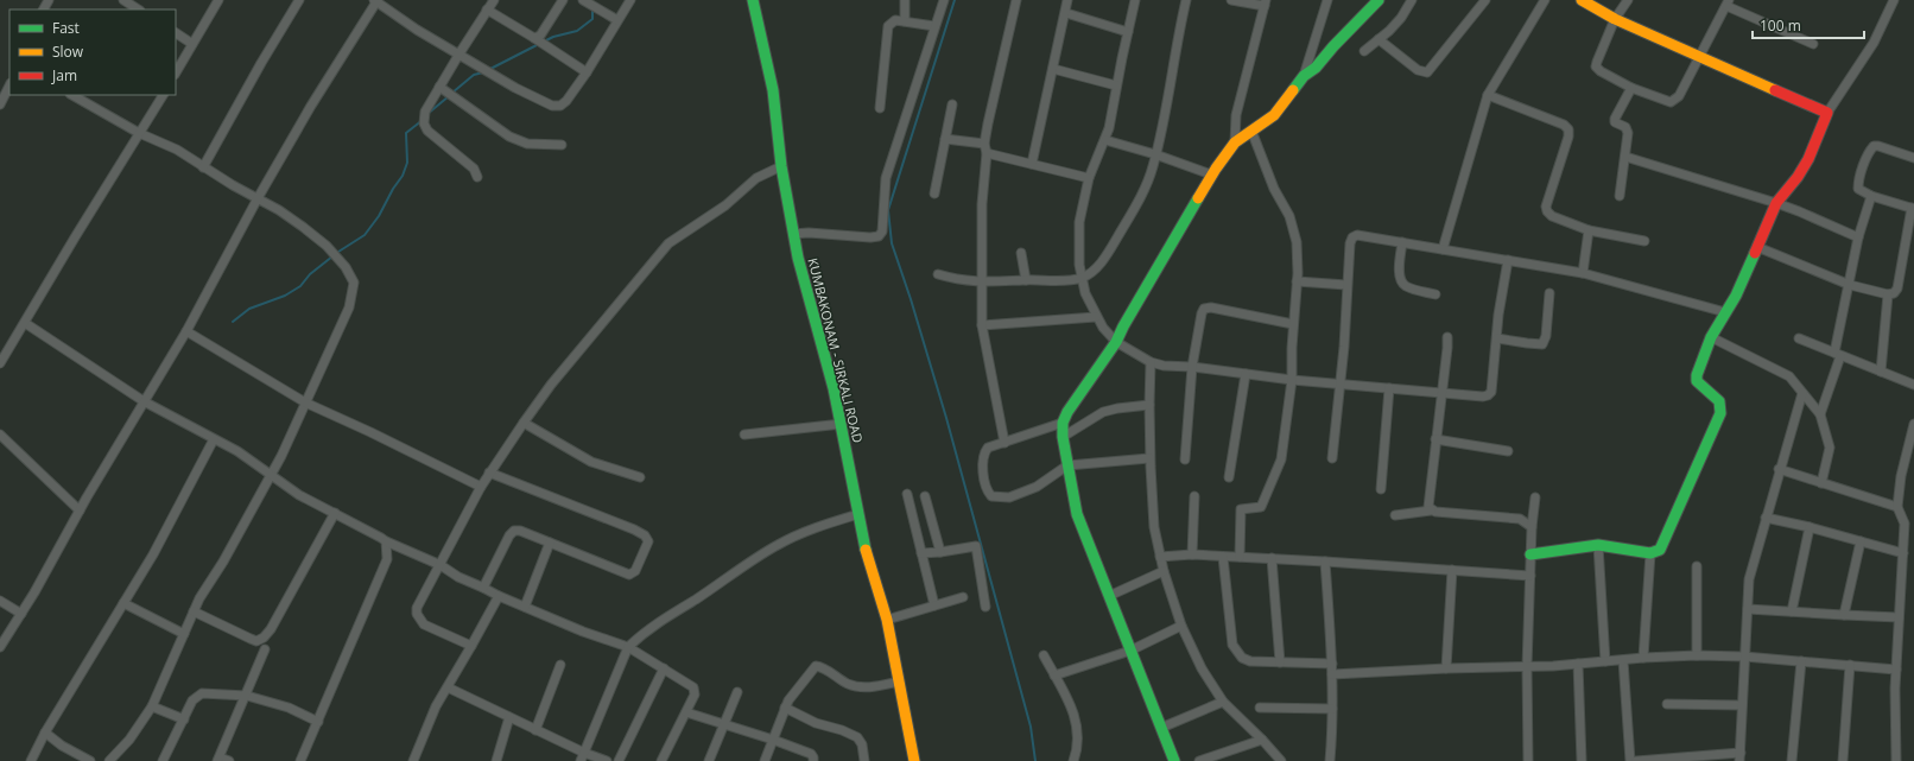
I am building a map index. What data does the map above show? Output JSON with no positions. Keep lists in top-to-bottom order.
{
  "streets": {
    "street": ["KUMBAKONAM - SIRKALI ROAD"]
  },
  "legend": ["Fast", "Slow", "Jam"],
  "scale_bar": "100 m"
}
